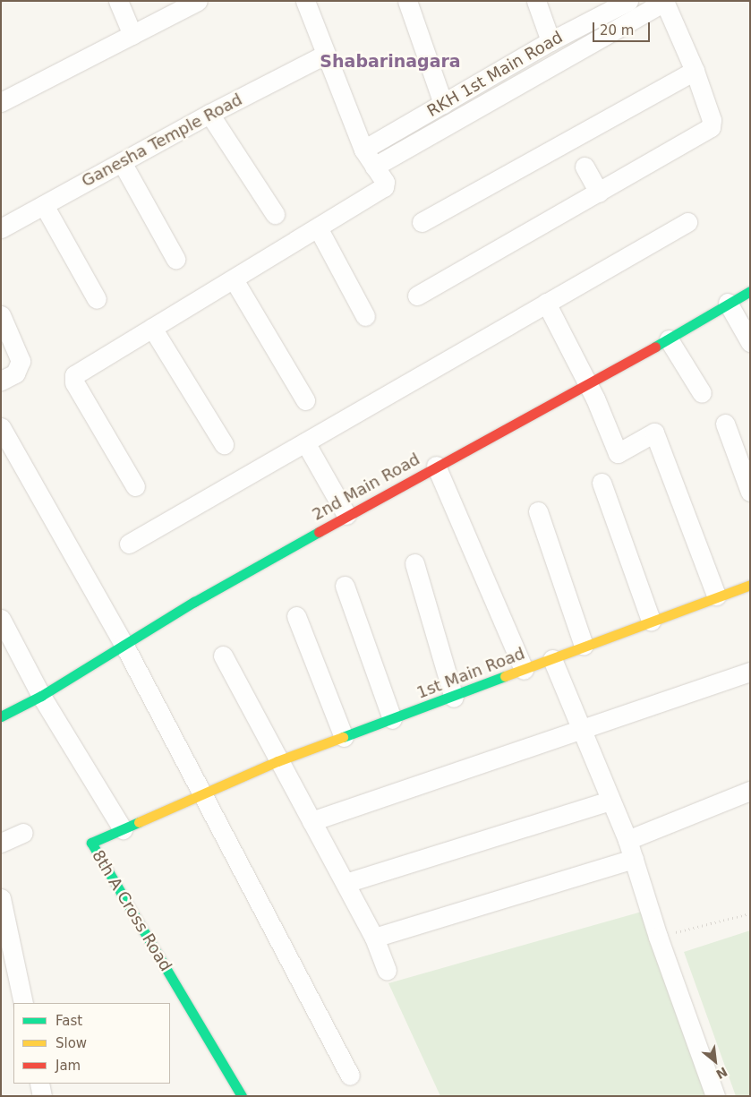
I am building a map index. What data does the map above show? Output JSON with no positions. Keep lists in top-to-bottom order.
{
  "streets": {
    "street": [
      "RKH 1st Main Road",
      "Ganesha Temple Road",
      "2nd Main Road",
      "1st Main Road",
      "8th A Cross Road"
    ]
  },
  "crossings": [
    ["1st Main Road", "8th A Cross Road"]
  ],
  "districts": ["Shabarinagara"],
  "legend": ["Fast", "Slow", "Jam"],
  "scale_bar": "20 m",
  "north": "bottom right"
}
